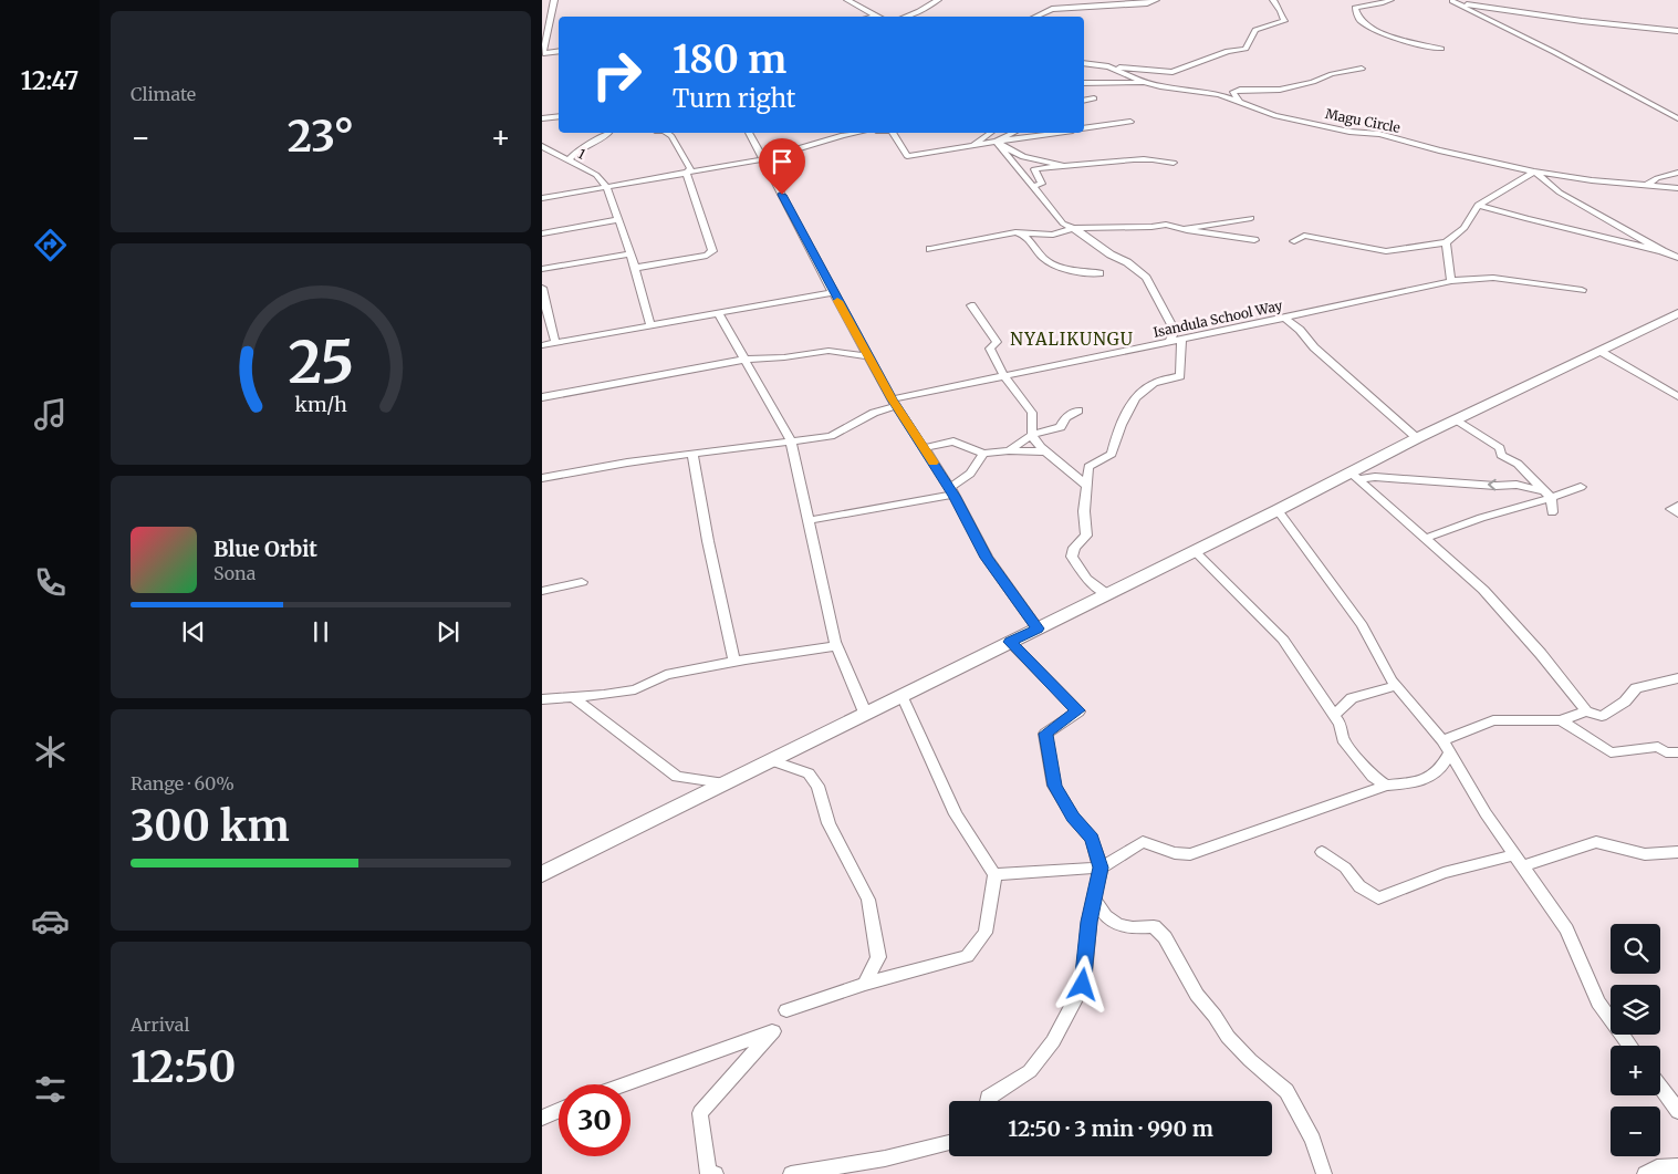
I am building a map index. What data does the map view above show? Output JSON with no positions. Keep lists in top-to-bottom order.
{
  "streets": {
    "street": ["Magu Circle", "1", "Isandula School Way"]
  },
  "districts": ["NYALIKUNGU"],
  "page": {
    "tabs": "12:47",
    "tile": [
      "Climate",
      ["Range · 60%", "300 km"],
      ["Arrival", "12:50"]
    ],
    "turn": ["180 m", "Turn right"],
    "heat": ["−", "23°", "+"],
    "song": ["Blue Orbit", "Sona"],
    "map_buttons": ["+", "−"],
    "limit": "30",
    "trip": "12:50 · 3 min · 990 m",
    "gauge": ["25", "km/h"]
  }
}
